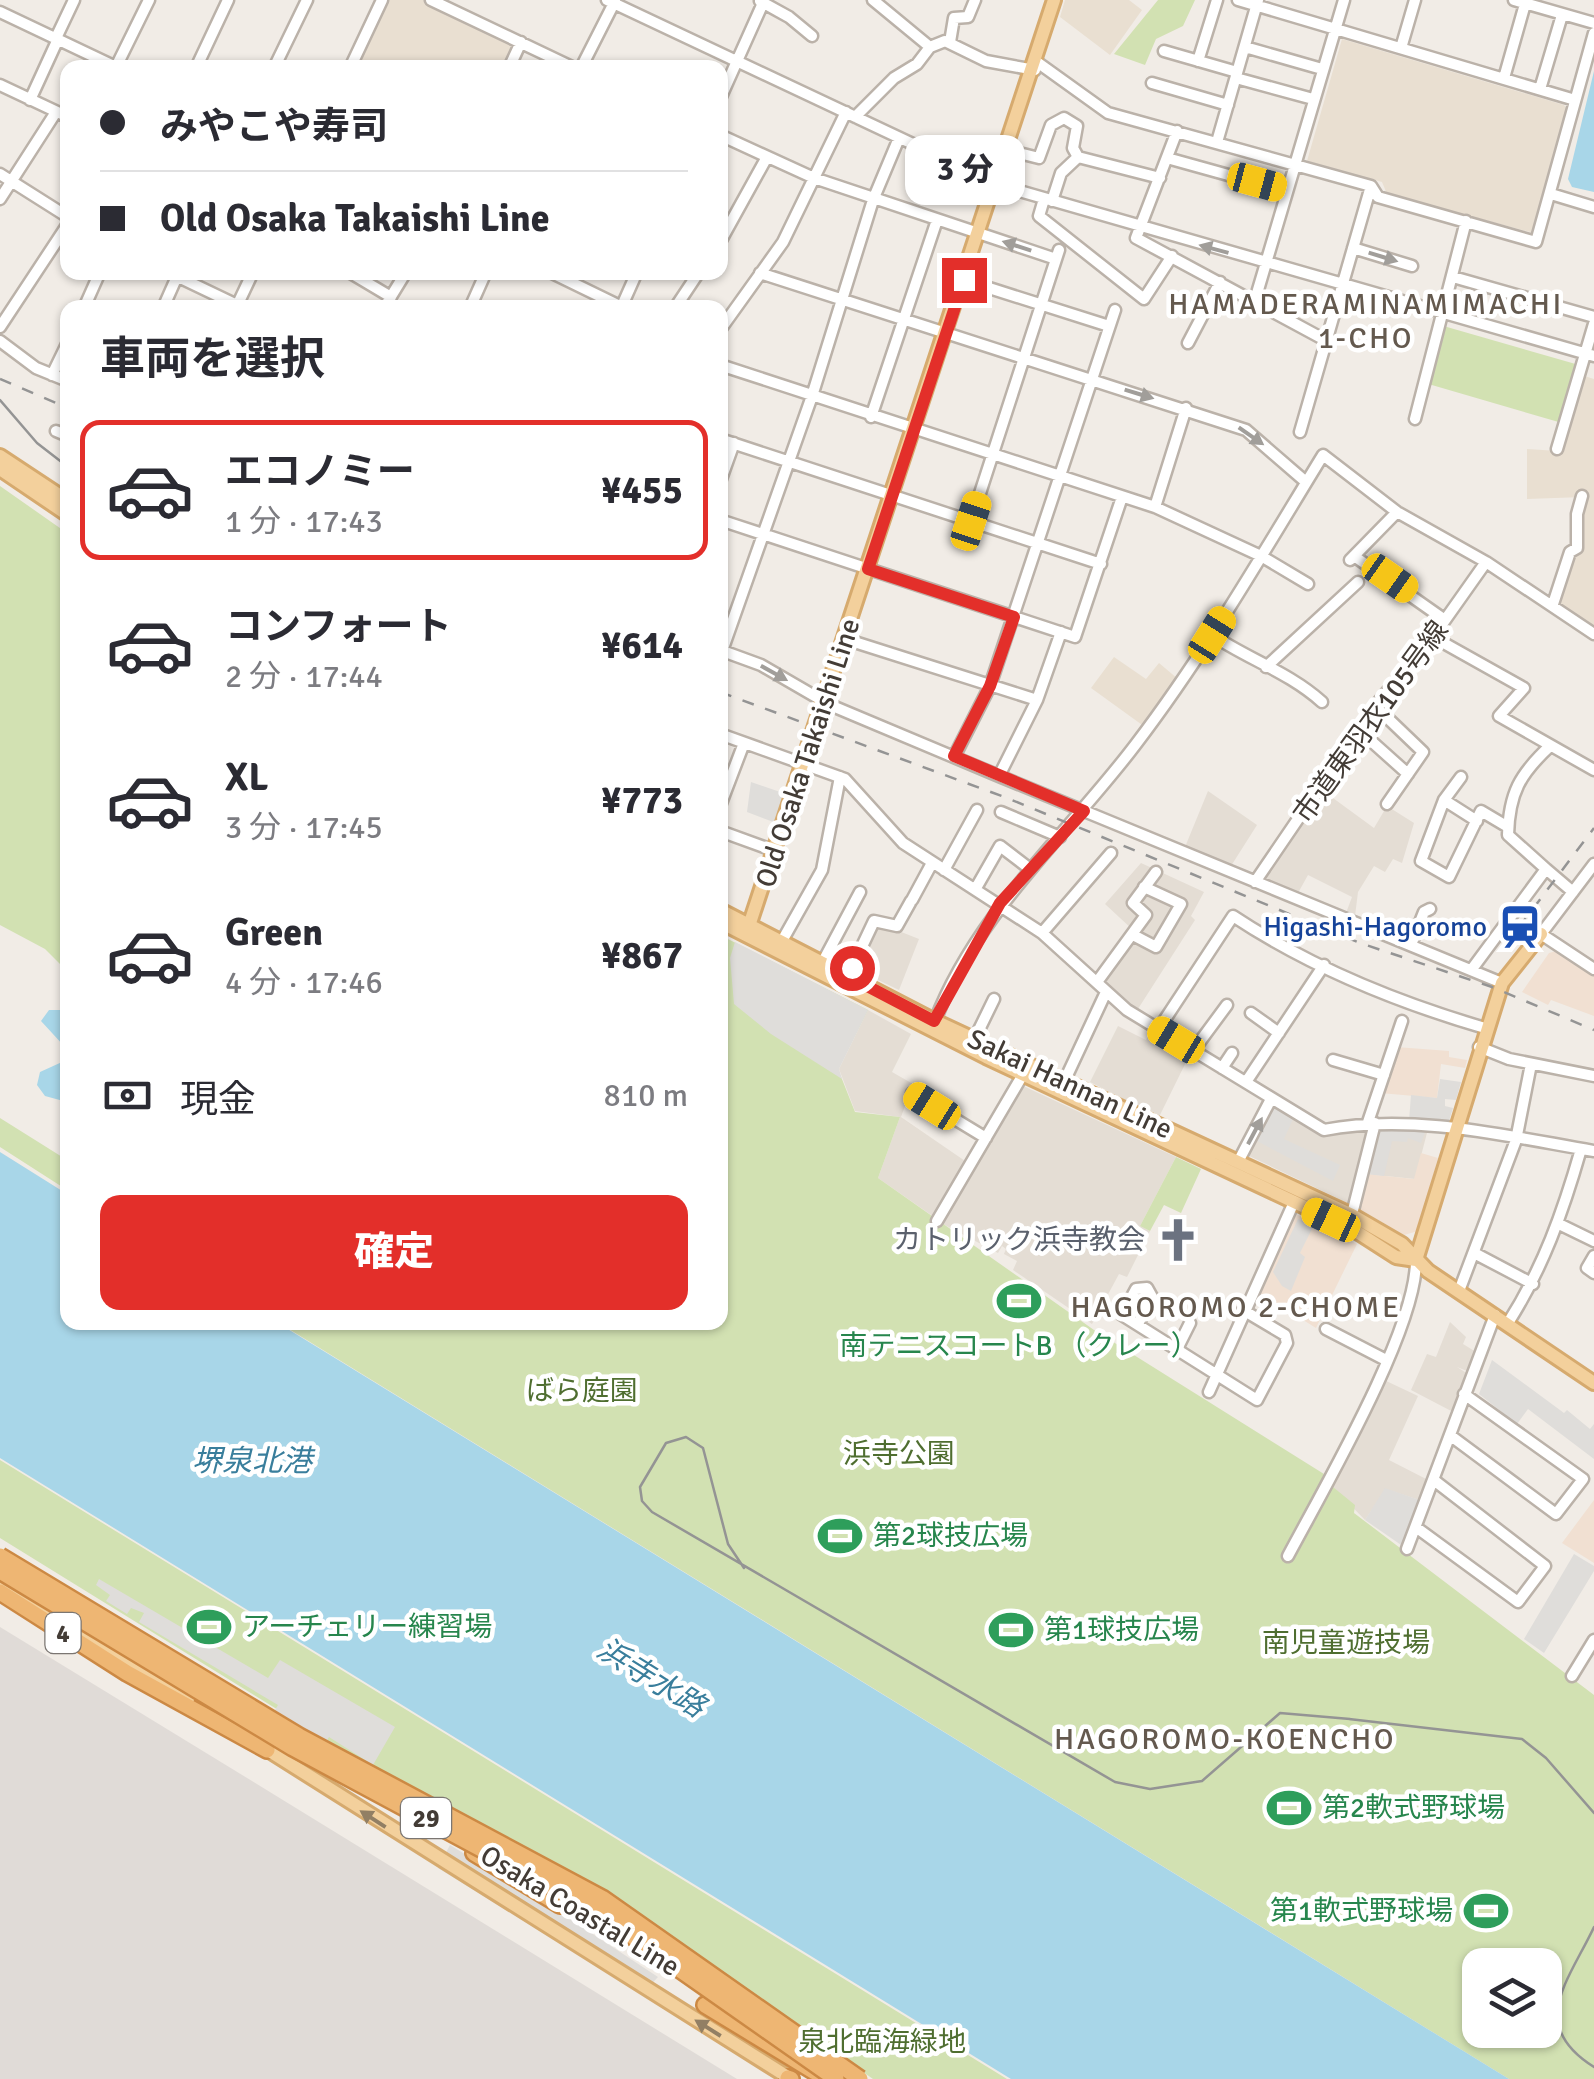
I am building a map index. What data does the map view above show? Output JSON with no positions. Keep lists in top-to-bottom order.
{
  "streets": {
    "highway": ["4"],
    "main road": [
      "Old Osaka Takaishi Line",
      "Sakai Hannan Line",
      "29",
      "Osaka Coastal Line"
    ],
    "street": ["市道東羽衣105号線"]
  },
  "crossings": [
    ["Old Osaka Takaishi Line", "Sakai Hannan Line"],
    ["4", "Osaka Coastal Line"]
  ],
  "districts": ["HAMADERAMINAMIMACHI 1-CHO", "HAGOROMO 2-CHOME", "HAGOROMO-KOENCHO"],
  "water": ["堺泉北港", "浜寺水路"],
  "parks": [
    "ばら庭園",
    "浜寺公園",
    "南児童遊技場",
    "泉北臨海緑地"
  ],
  "places": {
    "station": ["Higashi-Hagoromo"],
    "church": ["カトリック浜寺教会"],
    "sports": [
      "南テニスコートB （クレー）",
      "第2球技広場",
      "アーチェリー練習場",
      "第1球技広場",
      "第2軟式野球場",
      "第1軟式野球場"
    ]
  },
  "page": {
    "banner": ["みやこや寿司", "Old Osaka Takaishi Line"],
    "bubble": "3 分",
    "heading": "車両を選択",
    "list": [
      {
        "name": "エコノミー",
        "note": "1 分 · 17:43",
        "value": "¥455"
      },
      {
        "name": "コンフォート",
        "note": "2 分 · 17:44",
        "value": "¥614"
      },
      {
        "name": "XL",
        "note": "3 分 · 17:45",
        "value": "¥773"
      },
      {
        "name": "Green",
        "note": "4 分 · 17:46",
        "value": "¥867"
      }
    ],
    "pay": ["現金", "810 m"],
    "buttons": "確定"
  }
}
